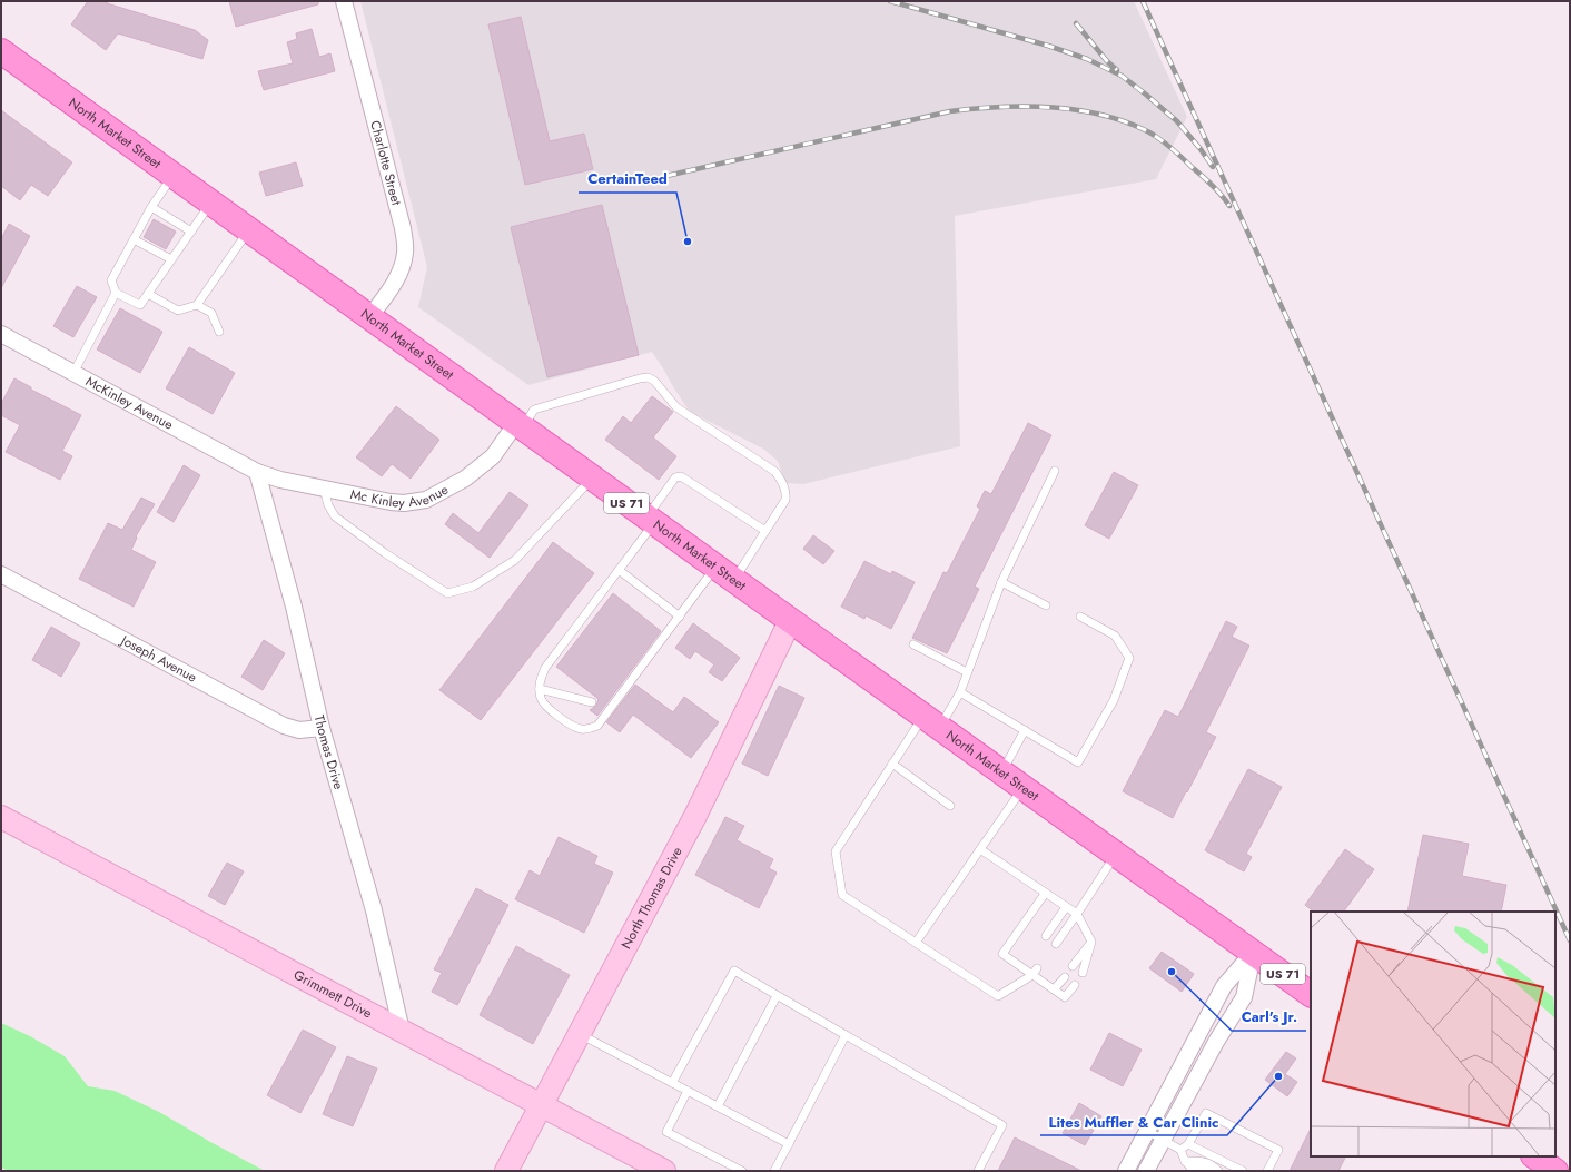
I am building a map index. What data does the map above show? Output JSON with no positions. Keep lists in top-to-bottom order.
{
  "streets": {
    "main road": [
      "North Market Street",
      "US 71",
      "North Thomas Drive",
      "Grimmett Drive"
    ],
    "street": [
      "Charlotte Street",
      "McKinley Avenue",
      "Mc Kinley Avenue",
      "Joseph Avenue",
      "Thomas Drive"
    ]
  },
  "crossings": [
    ["North Market Street", "Charlotte Street"],
    ["North Market Street", "Mc Kinley Avenue"],
    ["North Market Street", "North Thomas Drive"],
    ["McKinley Avenue", "Mc Kinley Avenue"],
    ["McKinley Avenue", "Thomas Drive"],
    ["Mc Kinley Avenue", "Thomas Drive"],
    ["Joseph Avenue", "Thomas Drive"],
    ["Thomas Drive", "Grimmett Drive"],
    ["North Thomas Drive", "Grimmett Drive"]
  ],
  "places": ["CertainTeed", "Carl's Jr.", "Lites Muffler & Car Clinic"]
}
